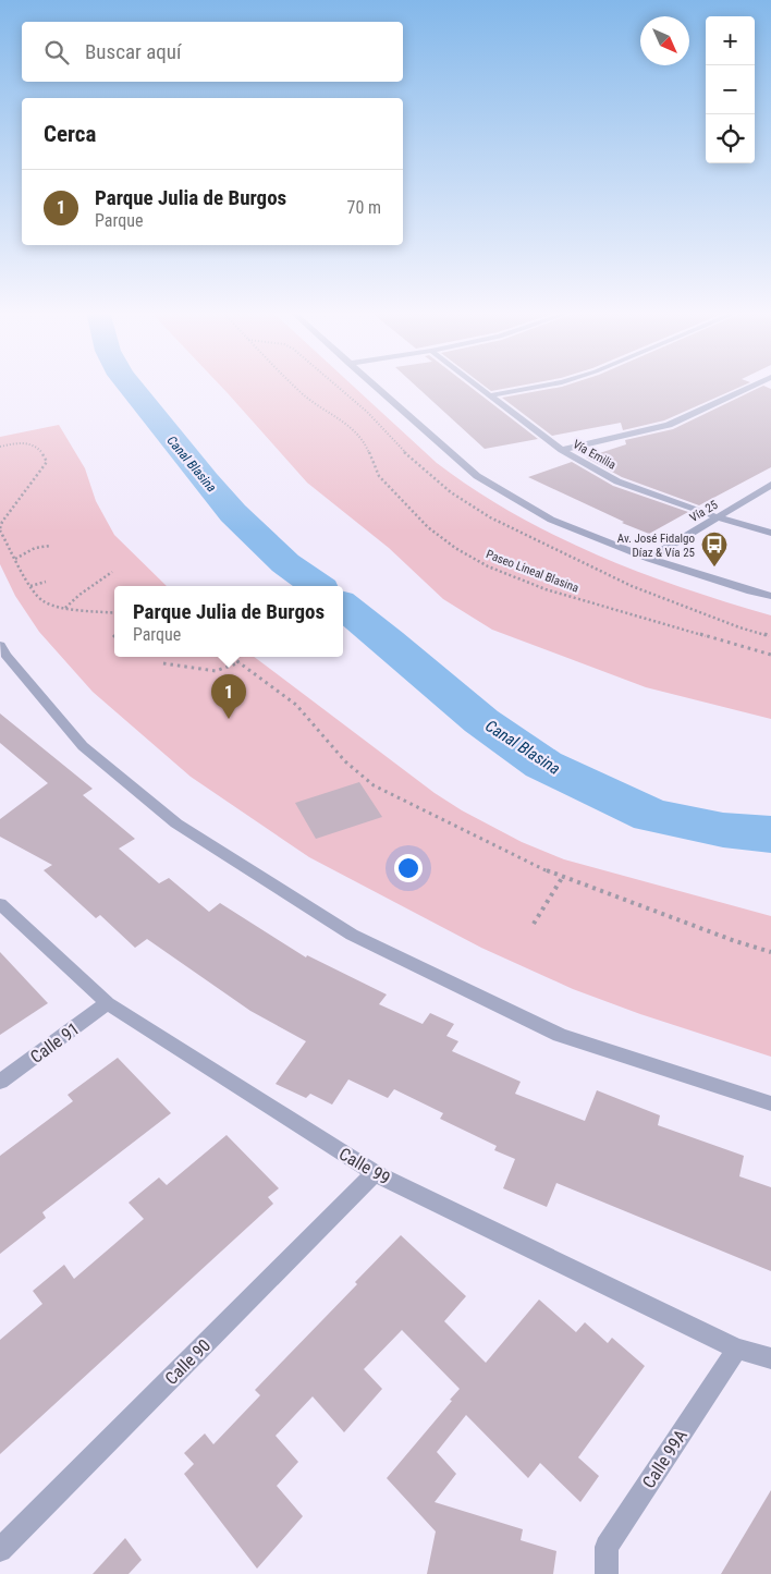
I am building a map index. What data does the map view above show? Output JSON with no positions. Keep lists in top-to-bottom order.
{
  "streets": {
    "street": [
      "Vía Emilia",
      "Vía 25",
      "Calle 91",
      "Calle 99",
      "Calle 90",
      "Calle 99A"
    ],
    "path": ["Paseo Lineal Blasina"]
  },
  "crossings": [
    ["Vía Emilia", "Vía 25"],
    ["Calle 91", "Calle 99"],
    ["Calle 99", "Calle 90"],
    ["Calle 99", "Calle 99A"]
  ],
  "water": ["Canal Blasina"],
  "places": {
    "bus stop": ["Av. José Fidalgo Díaz & Vía 25"]
  },
  "north": "bottom right",
  "page": {
    "map_buttons": ["+", "−"],
    "search": "Buscar aquí",
    "heading": "Cerca",
    "list": [
      {
        "mark": "1",
        "name": "Parque Julia de Burgos",
        "note": "Parque",
        "value": "70 m"
      }
    ],
    "popup": ["Parque Julia de Burgos", "Parque"],
    "pins": "1"
  }
}
